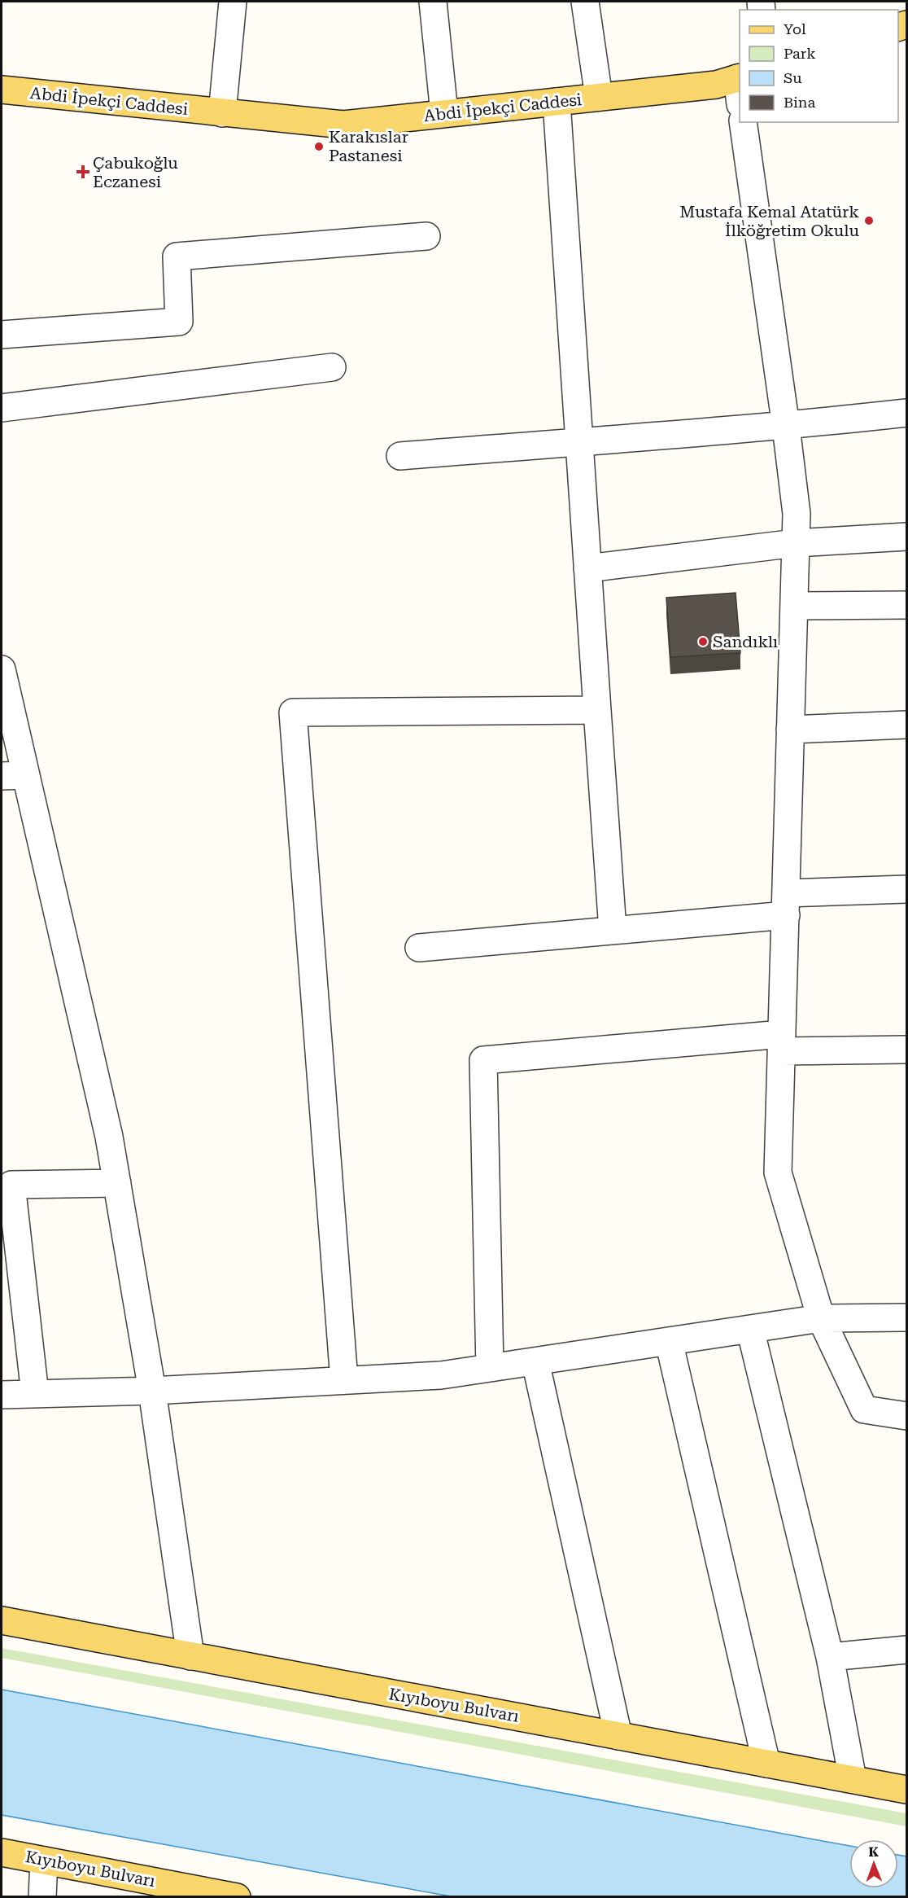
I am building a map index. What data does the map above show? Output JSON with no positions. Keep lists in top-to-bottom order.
{
  "streets": {
    "main road": ["Abdi İpekçi Caddesi", "Kıyıboyu Bulvarı"]
  },
  "places": {
    "other": ["Karakıslar Pastanesi", "Mustafa Kemal Atatürk İlköğretim Okulu", "Sandıklı"],
    "health": ["Çabukoğlu Eczanesi"]
  },
  "legend": [
    "Yol",
    "Park",
    "Su",
    "Bina"
  ],
  "north": "top"
}
